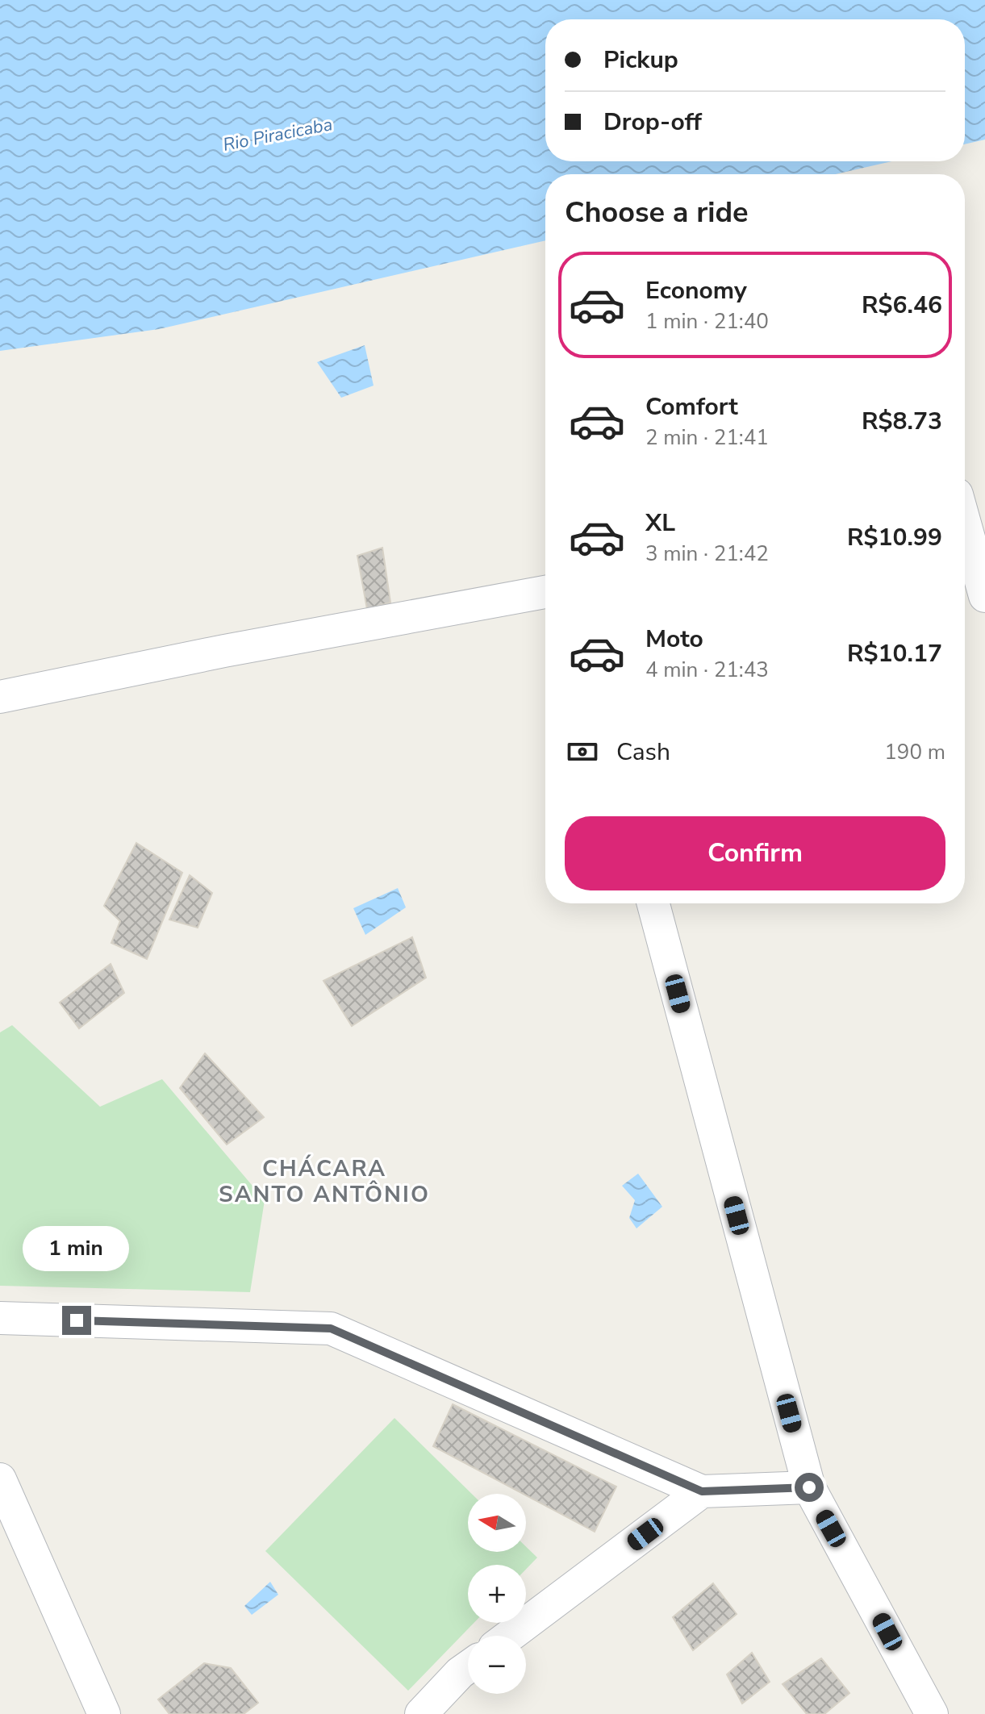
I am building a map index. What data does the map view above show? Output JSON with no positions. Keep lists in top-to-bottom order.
{
  "districts": ["CHÁCARA SANTO ANTÔNIO"],
  "water": ["Rio Piracicaba"],
  "north": "left",
  "page": {
    "banner": ["Pickup", "Drop-off"],
    "heading": "Choose a ride",
    "list": [
      {
        "name": "Economy",
        "note": "1 min · 21:40",
        "value": "R$6.46"
      },
      {
        "name": "Comfort",
        "note": "2 min · 21:41",
        "value": "R$8.73"
      },
      {
        "name": "XL",
        "note": "3 min · 21:42",
        "value": "R$10.99"
      },
      {
        "name": "Moto",
        "note": "4 min · 21:43",
        "value": "R$10.17"
      }
    ],
    "pay": ["Cash", "190 m"],
    "buttons": "Confirm",
    "bubble": "1 min",
    "map_buttons": ["+", "−"]
  }
}
